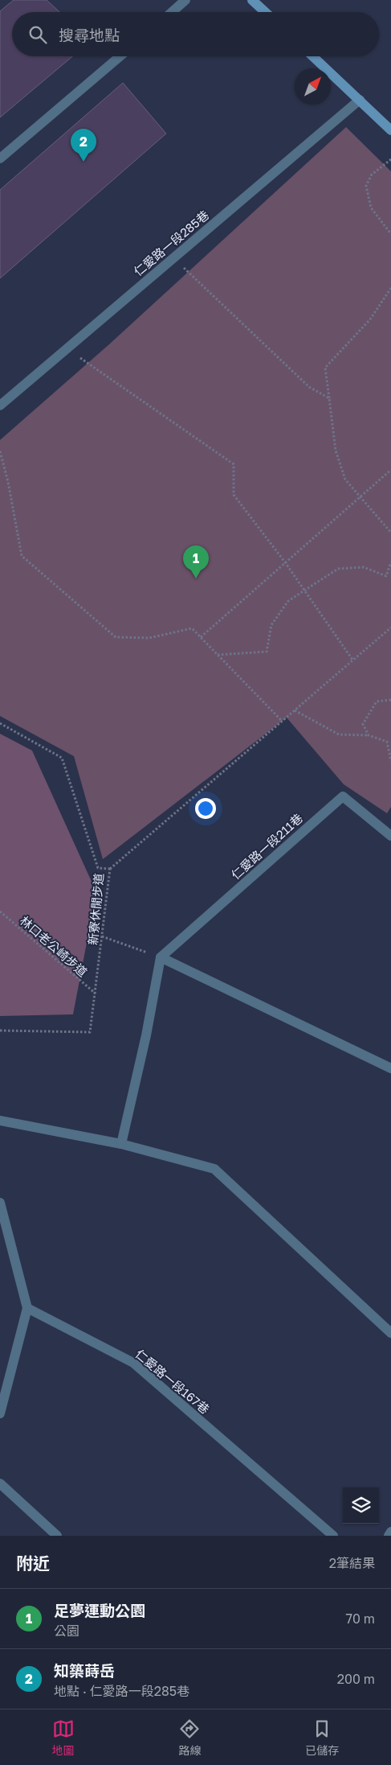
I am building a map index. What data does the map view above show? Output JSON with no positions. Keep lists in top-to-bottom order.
{
  "streets": {
    "street": ["仁愛路一段285巷", "仁愛路一段211巷", "仁愛路一段167巷"],
    "path": ["新寮休閒步道", "林口老公崎步道"]
  },
  "crossings": [
    ["新寮休閒步道", "林口老公崎步道"]
  ],
  "north": "top right",
  "page": {
    "search": "搜尋地點",
    "pins": ["2", "1"],
    "heading": ["附近", "2筆結果"],
    "list": [
      {
        "mark": "1",
        "name": "足夢運動公園",
        "note": "公園",
        "value": "70 m"
      },
      {
        "mark": "2",
        "name": "知築蒔岳",
        "note": "地點 · 仁愛路一段285巷",
        "value": "200 m"
      }
    ],
    "nav": ["地圖", "路線", "已儲存"]
  }
}
